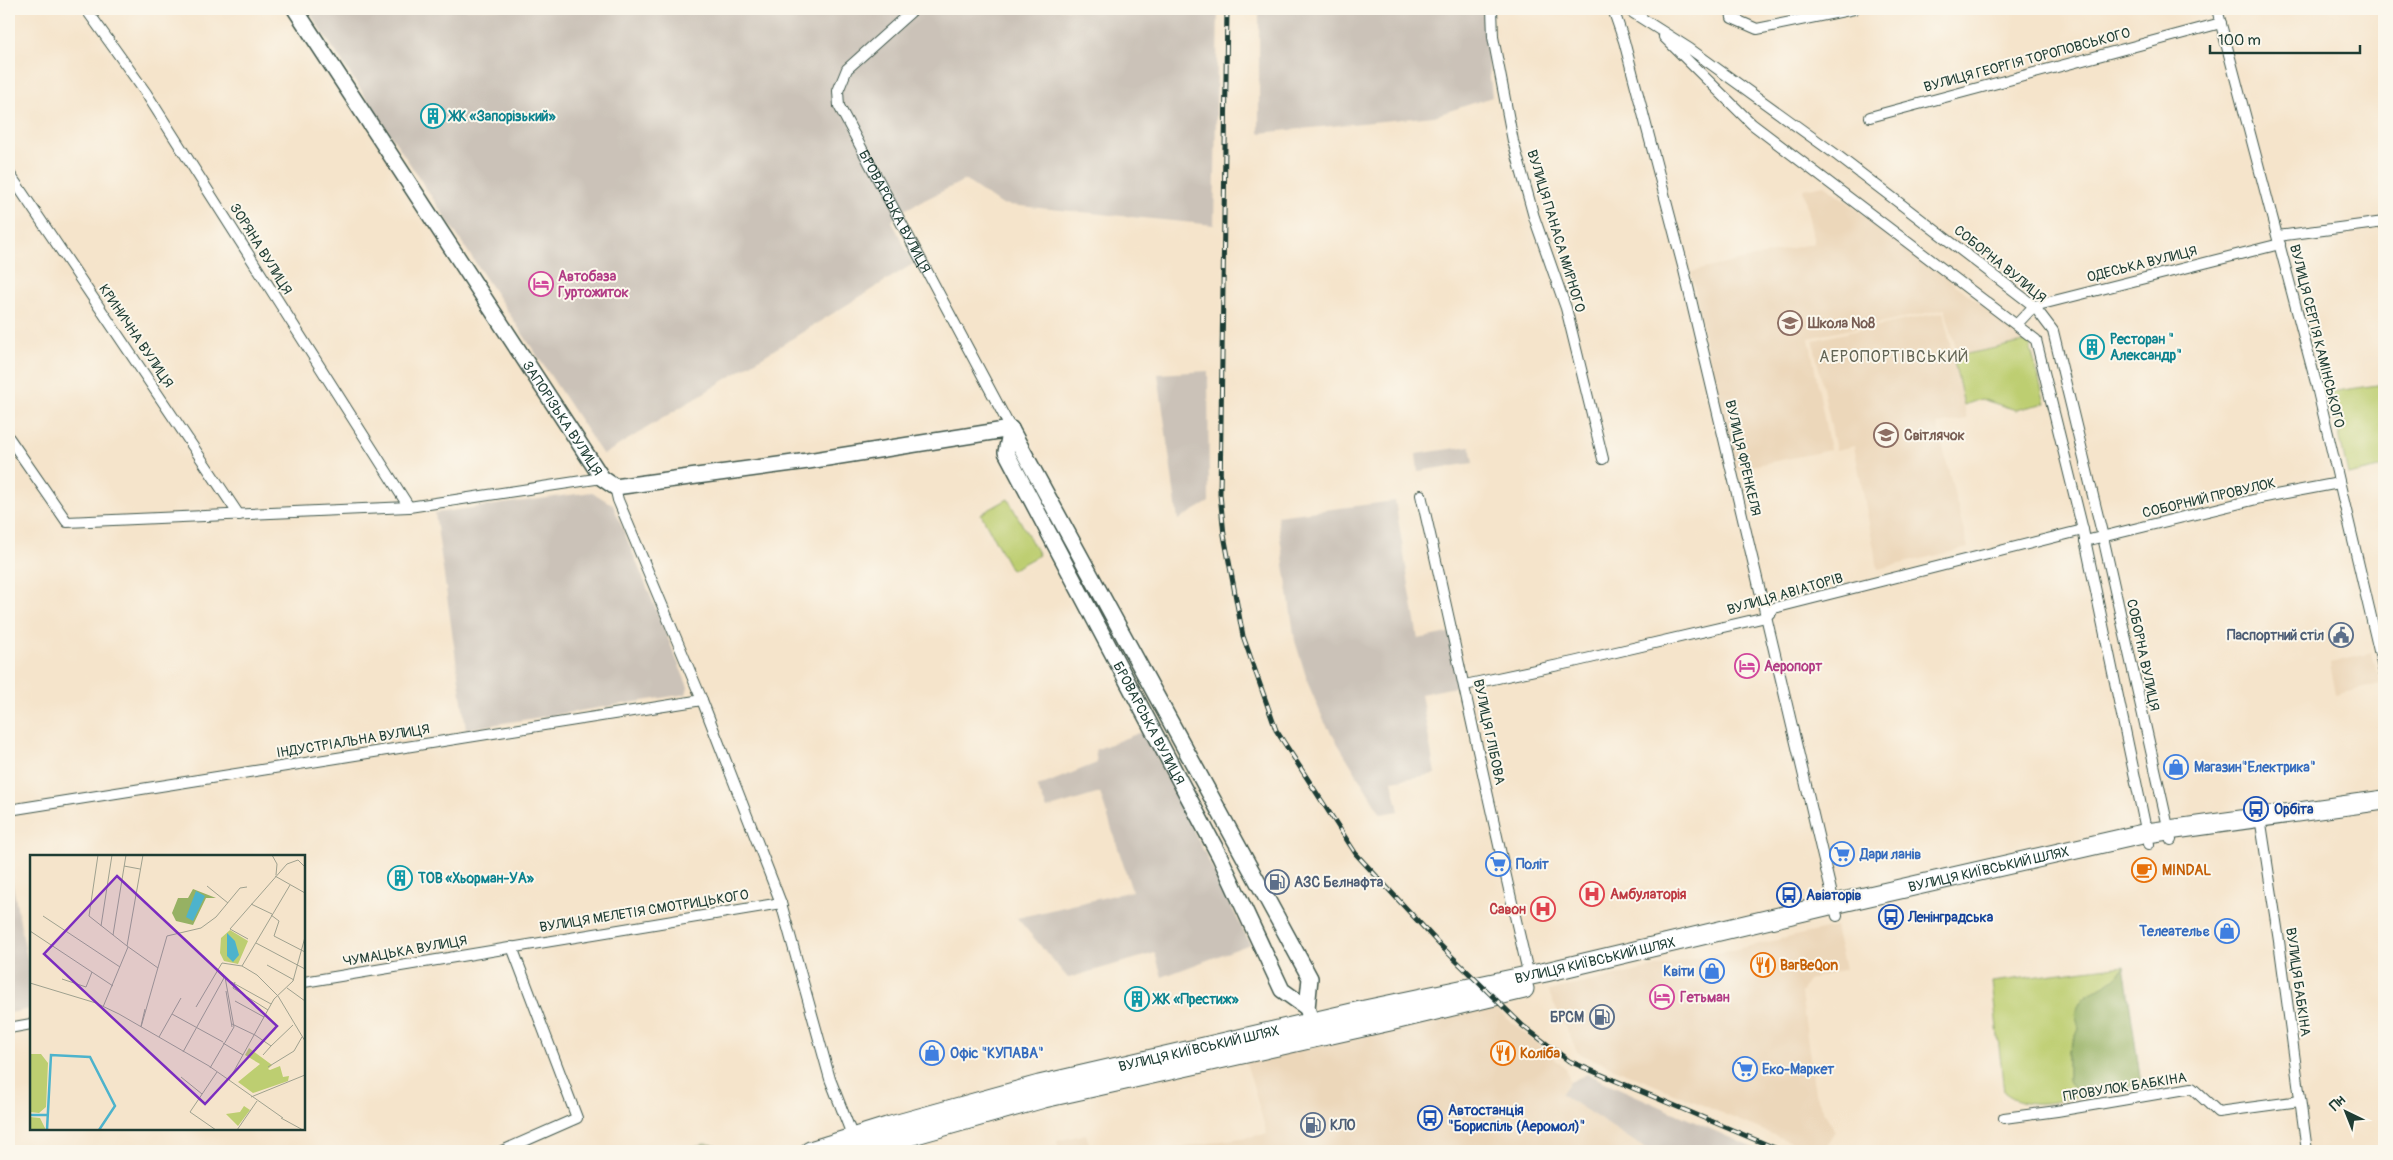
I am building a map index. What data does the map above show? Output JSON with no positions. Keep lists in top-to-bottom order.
{
  "streets": {
    "highway": ["ВУЛИЦЯ КИЇВСЬКИЙ ШЛЯХ"],
    "street": [
      "ВУЛИЦЯ ГЕОРГІЯ ТОРОПОВСЬКОГО",
      "БРОВАРСЬКА ВУЛИЦЯ",
      "ВУЛИЦЯ ПАНАСА МИРНОГО",
      "ЗОРЯНА ВУЛИЦЯ",
      "СОБОРНА ВУЛИЦЯ",
      "ОДЕСЬКА ВУЛИЦЯ",
      "КРИНИЧНА ВУЛИЦЯ",
      "ВУЛИЦЯ СЕРГІЯ КАМІНСЬКОГО",
      "ЗАПОРІЗЬКА ВУЛИЦЯ",
      "ВУЛИЦЯ ФРЕНКЕЛЯ",
      "СОБОРНИЙ ПРОВУЛОК",
      "ВУЛИЦЯ АВІАТОРІВ",
      "ВУЛИЦЯ ГЛІБОВА",
      "ІНДУСТРІАЛЬНА ВУЛИЦЯ",
      "ВУЛИЦЯ МЕЛЕТІЯ СМОТРИЦЬКОГО",
      "ЧУМАЦЬКА ВУЛИЦЯ",
      "ВУЛИЦЯ БАБКІНА",
      "ПРОВУЛОК БАБКІНА"
    ]
  },
  "crossings": [
    ["ВУЛИЦЯ ГЕОРГІЯ ТОРОПОВСЬКОГО", "ВУЛИЦЯ СЕРГІЯ КАМІНСЬКОГО"],
    ["БРОВАРСЬКА ВУЛИЦЯ", "ЗАПОРІЗЬКА ВУЛИЦЯ"],
    ["БРОВАРСЬКА ВУЛИЦЯ", "ВУЛИЦЯ КИЇВСЬКИЙ ШЛЯХ"],
    ["СОБОРНА ВУЛИЦЯ", "ОДЕСЬКА ВУЛИЦЯ"],
    ["СОБОРНА ВУЛИЦЯ", "СОБОРНИЙ ПРОВУЛОК"],
    ["СОБОРНА ВУЛИЦЯ", "ВУЛИЦЯ АВІАТОРІВ"],
    ["СОБОРНА ВУЛИЦЯ", "ВУЛИЦЯ КИЇВСЬКИЙ ШЛЯХ"],
    ["ОДЕСЬКА ВУЛИЦЯ", "ВУЛИЦЯ СЕРГІЯ КАМІНСЬКОГО"],
    ["ВУЛИЦЯ СЕРГІЯ КАМІНСЬКОГО", "СОБОРНИЙ ПРОВУЛОК"],
    ["ВУЛИЦЯ ФРЕНКЕЛЯ", "ВУЛИЦЯ АВІАТОРІВ"],
    ["ВУЛИЦЯ ФРЕНКЕЛЯ", "ВУЛИЦЯ КИЇВСЬКИЙ ШЛЯХ"],
    ["СОБОРНИЙ ПРОВУЛОК", "ВУЛИЦЯ АВІАТОРІВ"],
    ["ВУЛИЦЯ АВІАТОРІВ", "ВУЛИЦЯ ГЛІБОВА"],
    ["ВУЛИЦЯ ГЛІБОВА", "ВУЛИЦЯ КИЇВСЬКИЙ ШЛЯХ"],
    ["ВУЛИЦЯ КИЇВСЬКИЙ ШЛЯХ", "ВУЛИЦЯ БАБКІНА"],
    ["ВУЛИЦЯ МЕЛЕТІЯ СМОТРИЦЬКОГО", "ЧУМАЦЬКА ВУЛИЦЯ"],
    ["ВУЛИЦЯ БАБКІНА", "ПРОВУЛОК БАБКІНА"]
  ],
  "districts": ["АЕРОПОРТІВСЬКИЙ"],
  "places": {
    "building": [
      "ЖК «Запорізький»",
      "Ресторан \" Александр\"",
      "ТОВ «Хьорман-УА»",
      "ЖК «Престиж»"
    ],
    "hotel": ["Автобаза Гуртожиток", "Аеропорт", "Гетьман"],
    "school or university": ["Школа №8", "Світлячок"],
    "public building": ["Паспортний стіл"],
    "shop": [
      "Магазин\"Електрика\"",
      "Телеательє",
      "Квіти",
      "Офіс \"КУПАВА\""
    ],
    "bus stop": [
      "Орбіта",
      "Авіаторів",
      "Ленінградська",
      "Автостанція \"Бориспіль (Аеромол)\""
    ],
    "supermarket": ["Дари ланів", "Політ", "Еко-Маркет"],
    "cafe": ["MINDAL"],
    "fuel station": ["АЗС Бєлнафта", "БРСМ", "КЛО"],
    "hospital": ["Амбулаторія", "Савон"],
    "restaurant": ["BarBeQon", "Коліба"]
  },
  "scale_bar": "100 m",
  "north": "top left"
}
